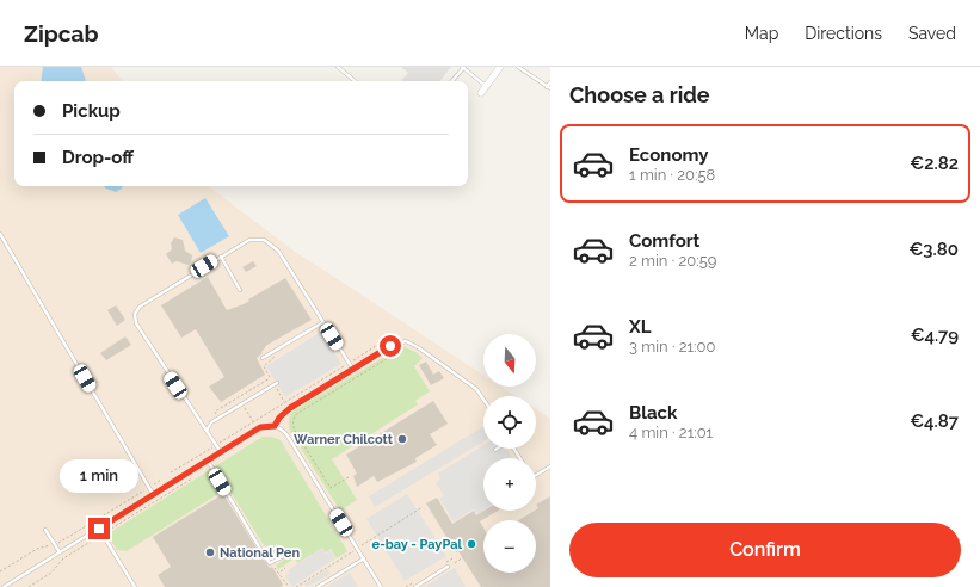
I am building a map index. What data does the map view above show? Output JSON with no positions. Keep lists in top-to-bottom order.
{
  "places": ["Warner Chilcott", "e-bay - PayPal", "National Pen"],
  "north": "bottom",
  "page": {
    "header": "Zipcab",
    "nav": ["Map", "Directions", "Saved"],
    "heading": "Choose a ride",
    "banner": ["Pickup", "Drop-off"],
    "list": [
      {
        "name": "Economy",
        "note": "1 min · 20:58",
        "value": "€2.82"
      },
      {
        "name": "Comfort",
        "note": "2 min · 20:59",
        "value": "€3.80"
      },
      {
        "name": "XL",
        "note": "3 min · 21:00",
        "value": "€4.79"
      },
      {
        "name": "Black",
        "note": "4 min · 21:01",
        "value": "€4.87"
      }
    ],
    "map_buttons": ["+", "−"],
    "bubble": "1 min",
    "buttons": "Confirm"
  }
}
